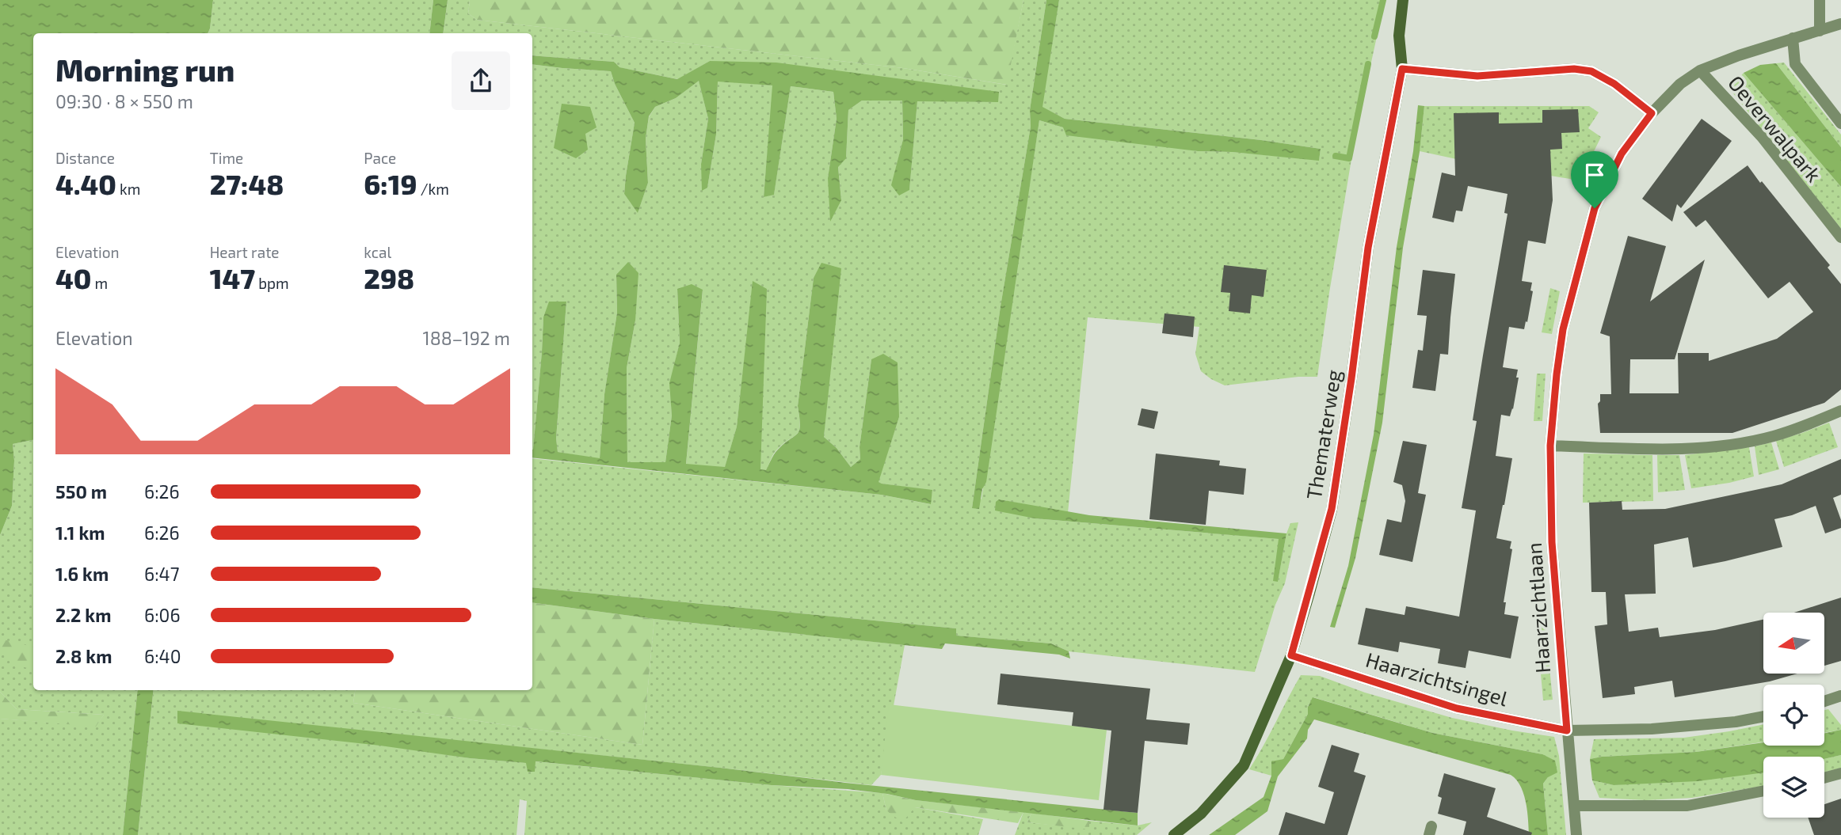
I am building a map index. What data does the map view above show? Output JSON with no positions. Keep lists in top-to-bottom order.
{
  "streets": {
    "street": [
      "Oeverwalpark",
      "Thematerweg",
      "Haarzichtlaan",
      "Haarzichtsingel"
    ]
  },
  "crossings": [
    ["Oeverwalpark", "Haarzichtlaan"],
    ["Thematerweg", "Haarzichtsingel"],
    ["Haarzichtlaan", "Haarzichtsingel"]
  ],
  "north": "left",
  "page": {
    "heading": ["Morning run", "09:30 · 8 × 550 m"],
    "stats": [
      ["Distance", "4.40 km"],
      ["Time", "27:48"],
      ["Pace", "6:19 /km"],
      ["Elevation", "40 m"],
      ["Heart rate", "147 bpm"],
      ["kcal", "298"]
    ],
    "chart": ["Elevation", "188–192 m"],
    "list": [
      {
        "name": "550 m",
        "note": "6:26"
      },
      {
        "name": "1.1 km",
        "note": "6:26"
      },
      {
        "name": "1.6 km",
        "note": "6:47"
      },
      {
        "name": "2.2 km",
        "note": "6:06"
      },
      {
        "name": "2.8 km",
        "note": "6:40"
      }
    ]
  }
}
